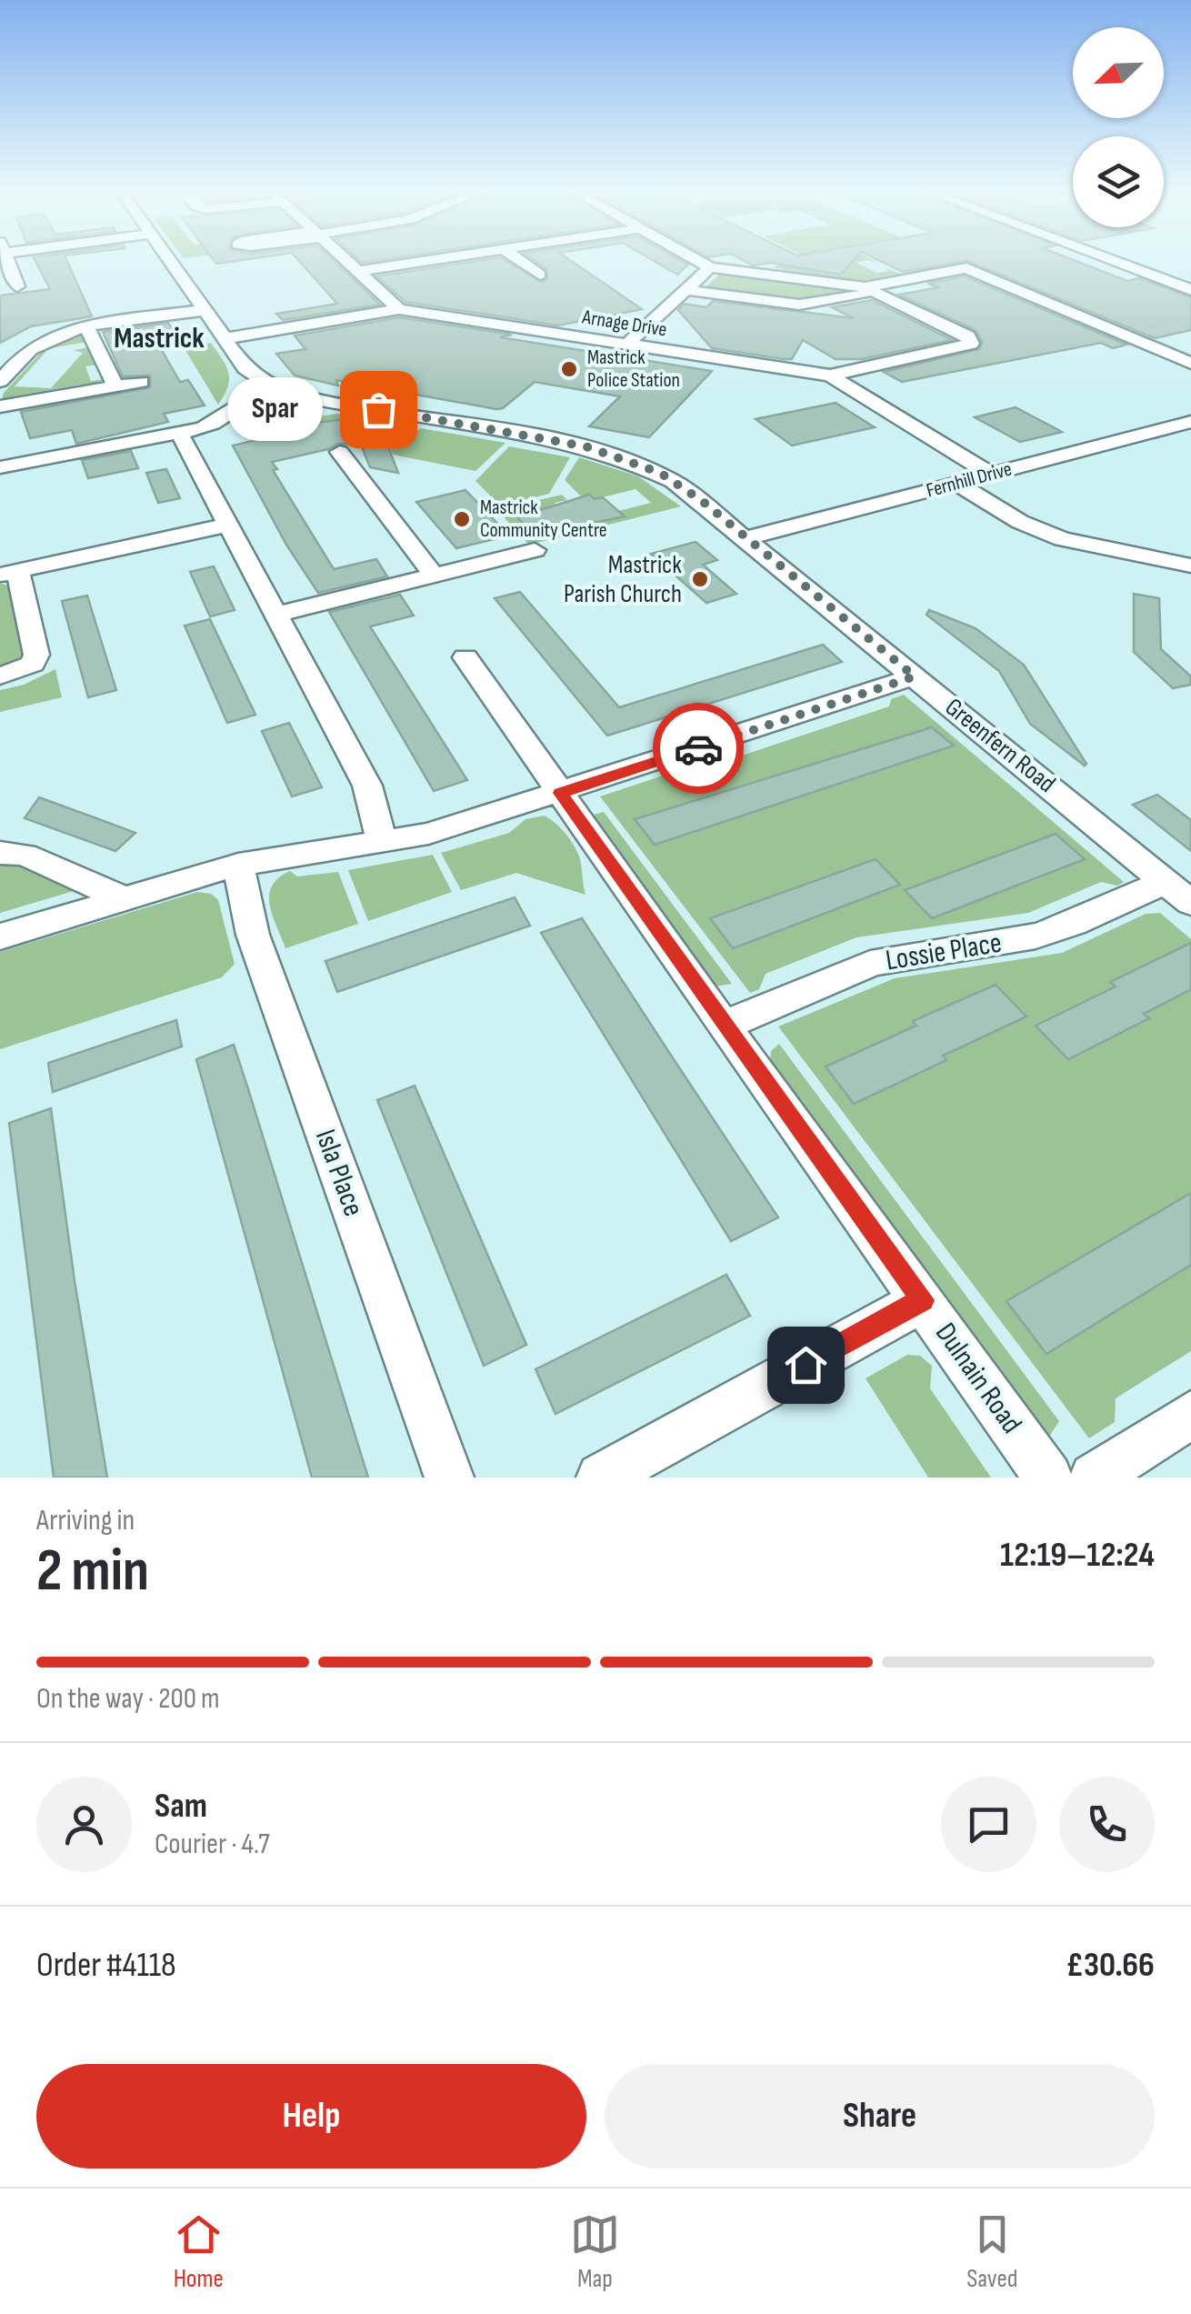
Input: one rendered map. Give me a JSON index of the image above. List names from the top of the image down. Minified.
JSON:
{"streets":{"street":["Arnage Drive","Fernhill Drive","Greenfern Road","Lossie Place","Isla Place","Dulnain Road"]},"crossings":[["Arnage Drive","Fernhill Drive"],["Fernhill Drive","Greenfern Road"],["Greenfern Road","Lossie Place"],["Lossie Place","Dulnain Road"]],"districts":["Mastrick"],"places":["Mastrick Police Station","Spar","Mastrick Community Centre","Mastrick Parish Church"],"north":"bottom left","page":{"bubble":"Spar","heading":["2 min","Arriving in","12:19–12:24"],"panel":["Sam","Courier · 4.7","Order #4118","£30.66"],"bar":"On the way · 200 m","buttons":["Help","Share"],"tabs":["Home","Map","Saved"]}}
